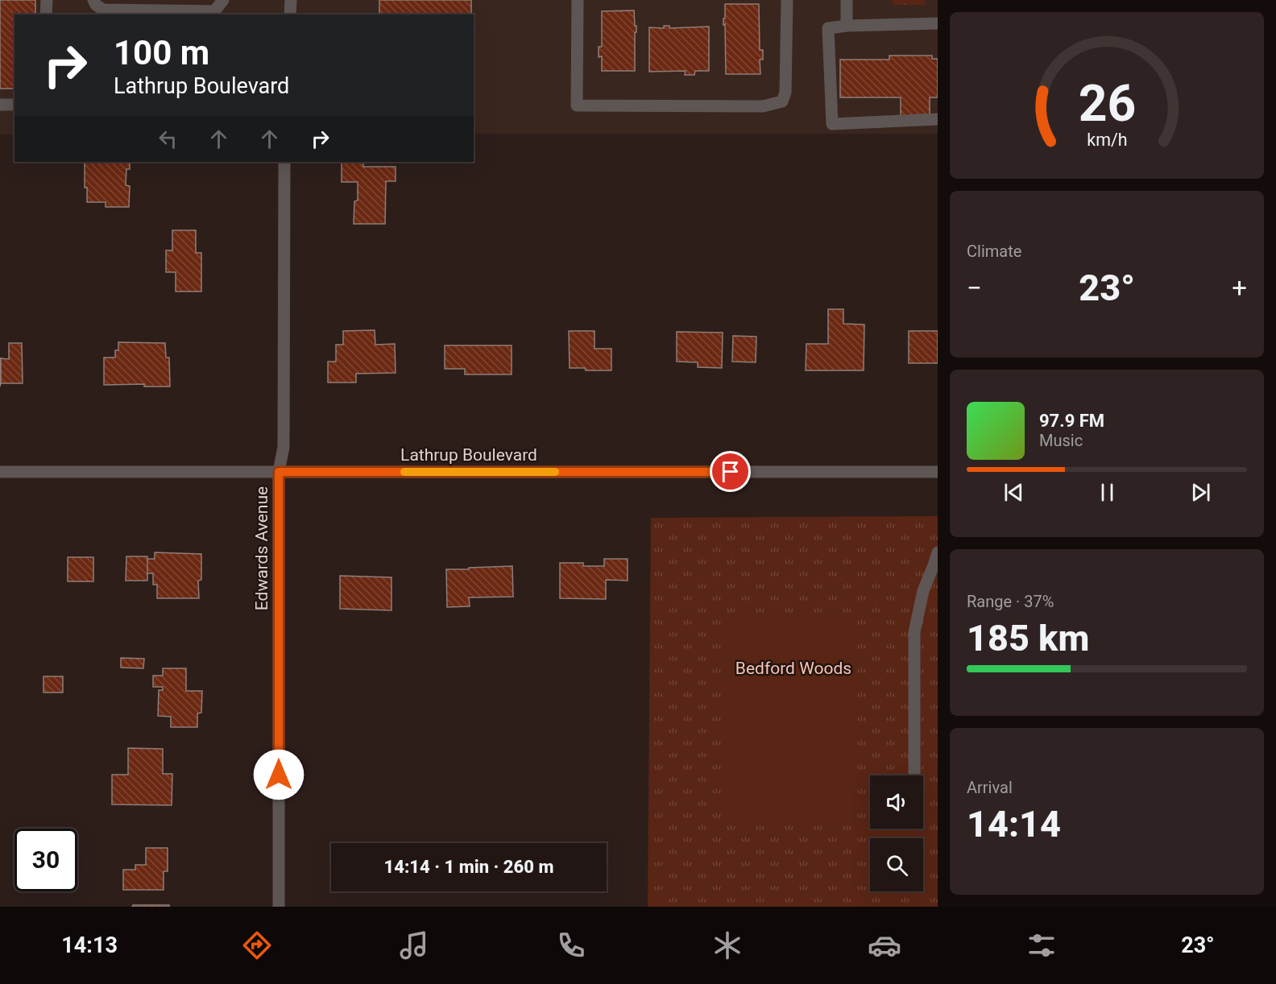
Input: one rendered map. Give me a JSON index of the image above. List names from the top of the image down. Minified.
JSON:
{"streets":{"street":["Lathrup Boulevard","Edwards Avenue"]},"crossings":[["Lathrup Boulevard","Edwards Avenue"]],"parks":["Bedford Woods"],"page":{"turn":["100 m","Lathrup Boulevard"],"tile":["Climate",["Range · 37%","185 km"],["Arrival","14:14"]],"heat":["−","23°","+"],"song":["97.9 FM","Music"],"limit":"30","trip":"14:14 · 1 min · 260 m","tabs":["14:13","23°"],"gauge":["26","km/h"]}}
